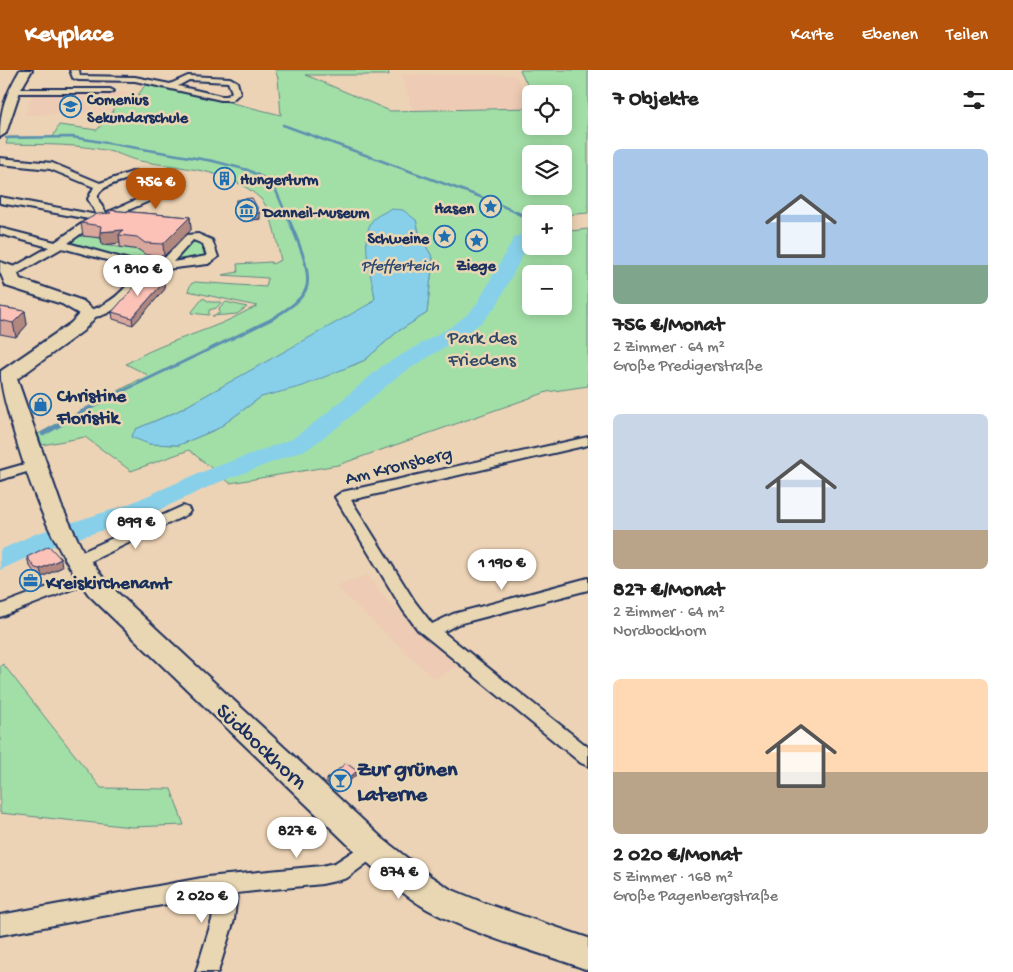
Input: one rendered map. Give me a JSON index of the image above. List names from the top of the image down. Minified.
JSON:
{"streets":{"street":["Am Kronsberg","Südbockhorn"]},"water":["Pfefferteich"],"parks":["Park des Friedens"],"places":{"school or university":["Comenius Sekundarschule"],"building":["Hungerturm"],"place":["Hasen","Schweine","Ziege"],"museum":["Danneil-Museum"],"shop":["Christine Floristik"],"office":["Kreiskirchenamt"],"bar":["Zur grünen Laterne"]},"page":{"header":"Keyplace","nav":["Karte","Ebenen","Teilen"],"heading":"7 Objekte","map_buttons":["+","−"],"list":[{"name":"756 €/Monat","note":"2 Zimmer · 64 m² · Große Predigerstraße"},{"name":"827 €/Monat","note":"2 Zimmer · 64 m² · Nordbockhorn"},{"name":"2 020 €/Monat","note":"5 Zimmer · 168 m² · Große Pagenbergstraße"}],"price":["756 €","1 810 €","899 €","1 190 €","827 €","874 €","2 020 €"]}}
